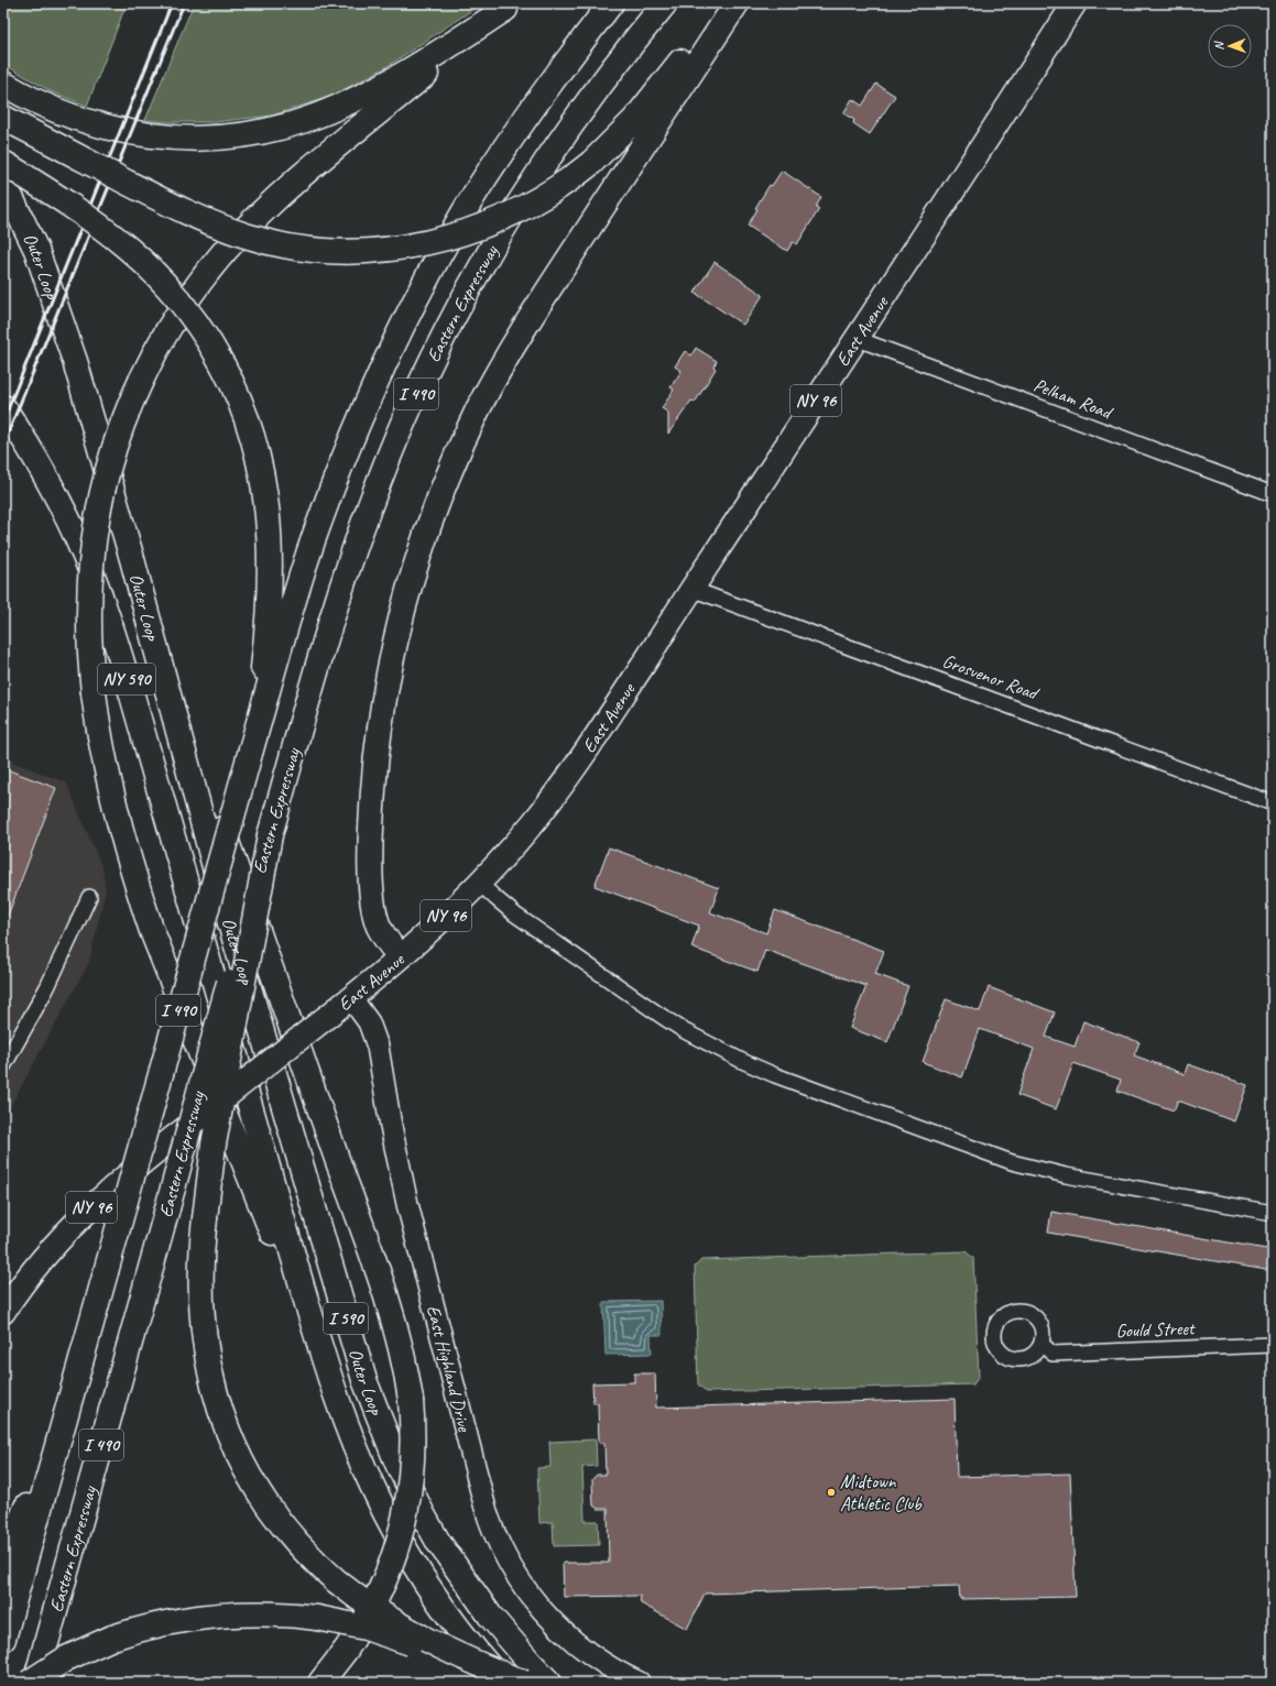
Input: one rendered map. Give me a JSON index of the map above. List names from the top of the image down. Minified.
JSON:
{"streets":{"highway":["Outer Loop","Eastern Expressway","I 490","NY 590","I 590"],"main road":["East Avenue","NY 96"],"street":["Pelham Road","Grosvenor Road","Gould Street","East Highland Drive"]},"crossings":[["East Avenue","Pelham Road"],["East Avenue","Grosvenor Road"],["East Avenue","East Highland Drive"]],"places":["Midtown Athletic Club"],"north":"left"}
